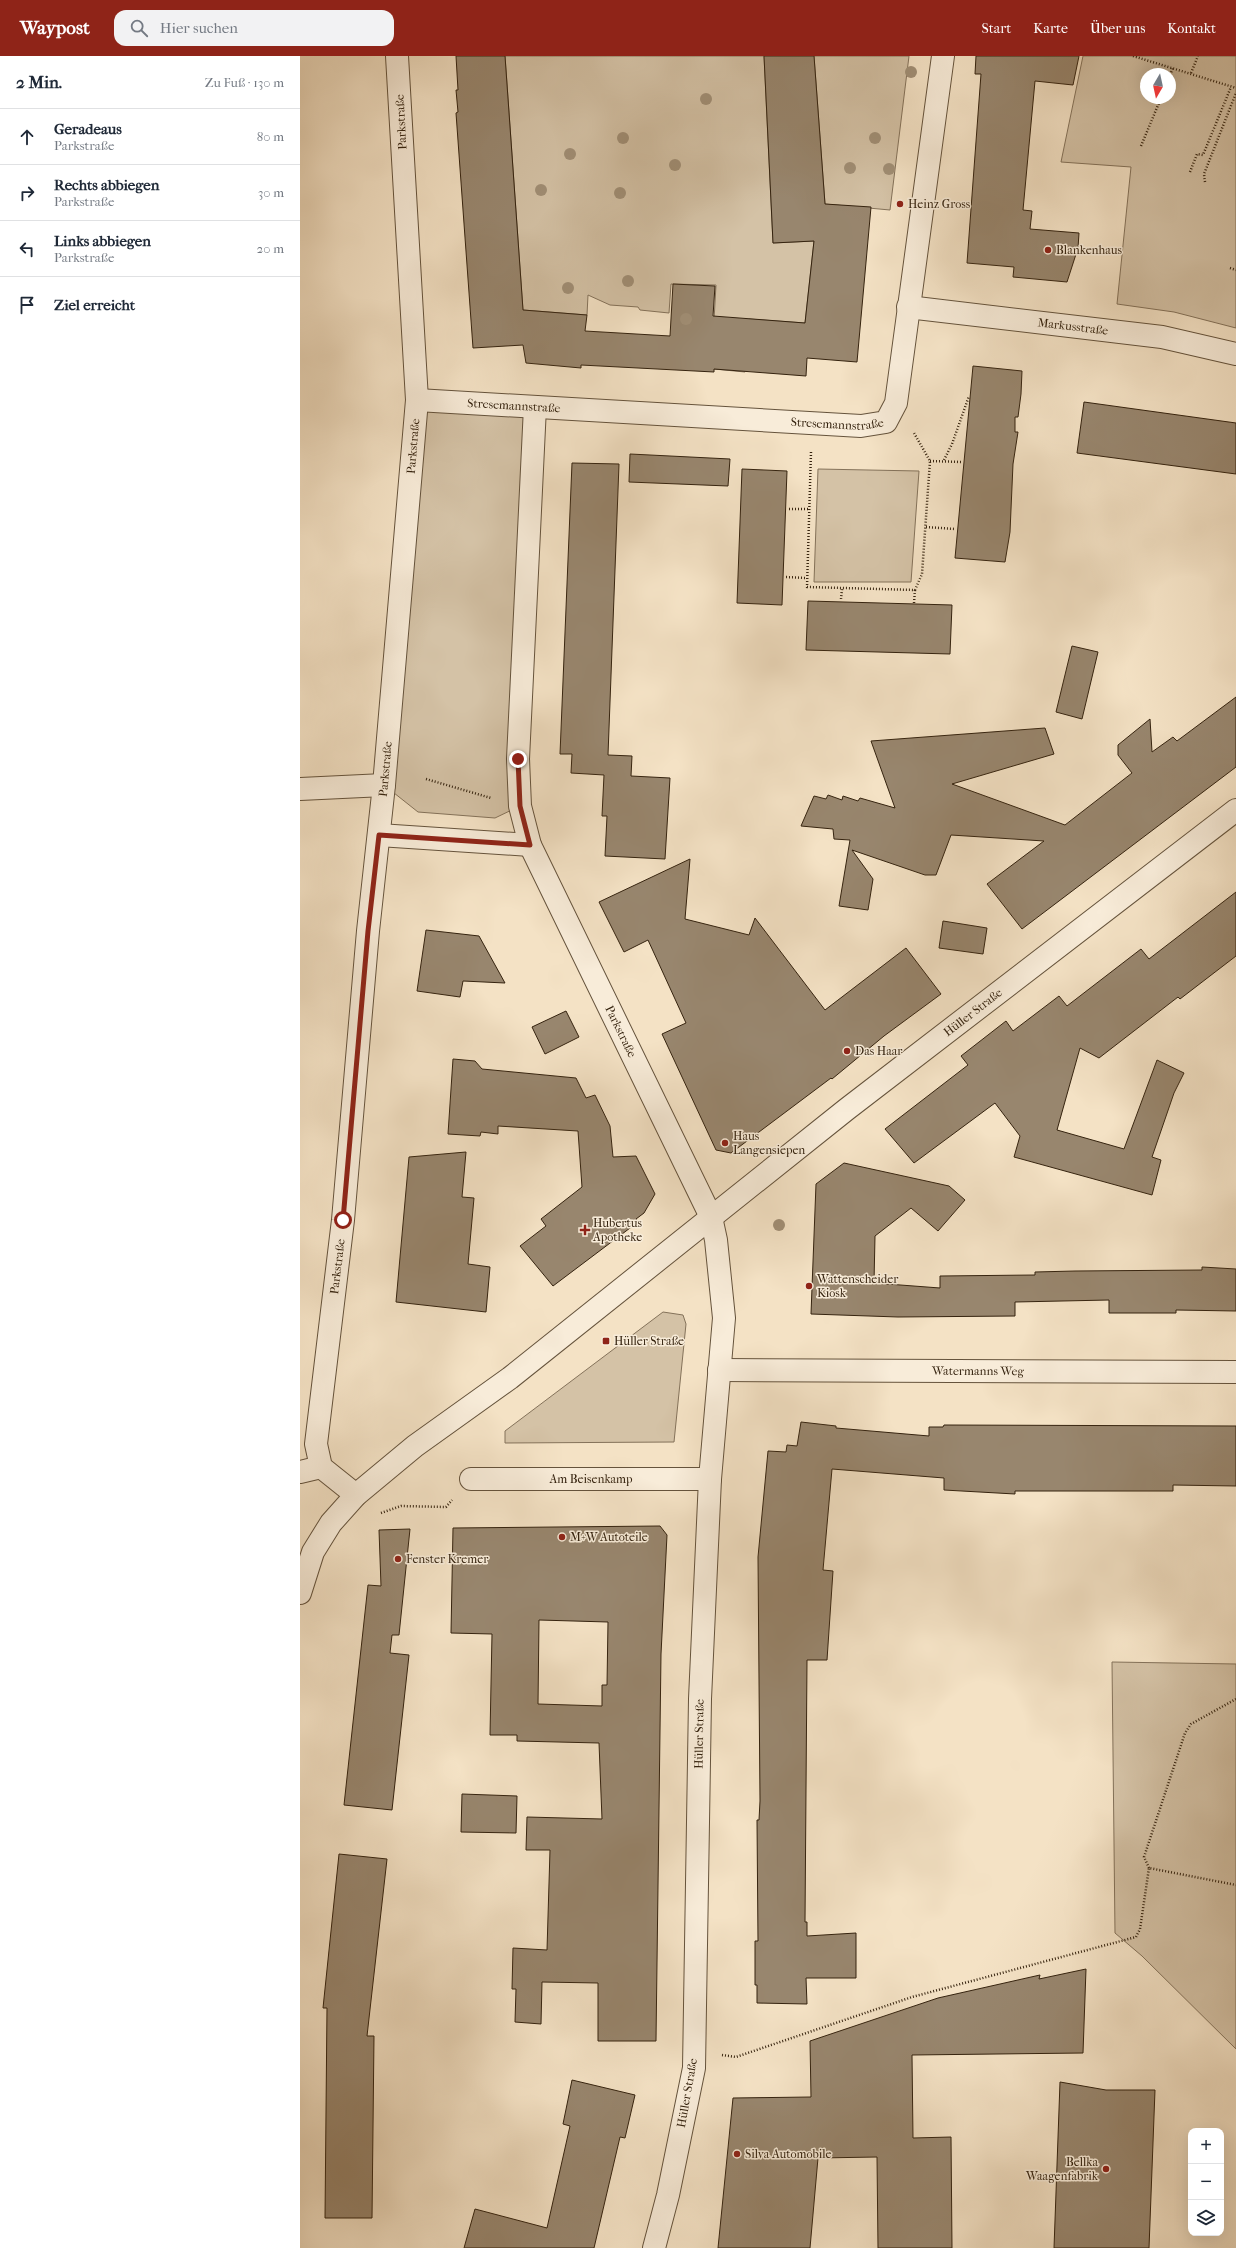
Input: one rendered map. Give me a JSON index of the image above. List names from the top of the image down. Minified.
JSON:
{"streets":{"street":["Parkstraße","Markusstraße","Stresemannstraße","Hüller Straße","Watermanns Weg","Am Beisenkamp"]},"crossings":[["Parkstraße","Stresemannstraße"],["Parkstraße","Hüller Straße"],["Markusstraße","Stresemannstraße"],["Hüller Straße","Watermanns Weg"],["Hüller Straße","Am Beisenkamp"]],"places":{"other":["Heinz Gross","Blankenhaus","Das Haar","Haus Langensiepen","Wattenscheider Kiosk","M+W Autoteile","Fenster Kremer","Silva Automobile","Bellka Waagenfabrik"],"health":["Hubertus Apotheke"],"transit":["Hüller Straße"]},"north":"bottom","page":{"header":"Waypost","search":"Hier suchen","nav":["Start","Karte","Über uns","Kontakt"],"heading":["2 Min.","Zu Fuß · 130 m"],"list":[["Geradeaus","Parkstraße","80 m"],["Rechts abbiegen","Parkstraße","30 m"],["Links abbiegen","Parkstraße","20 m"],"Ziel erreicht"],"map_buttons":["+","−"]}}
